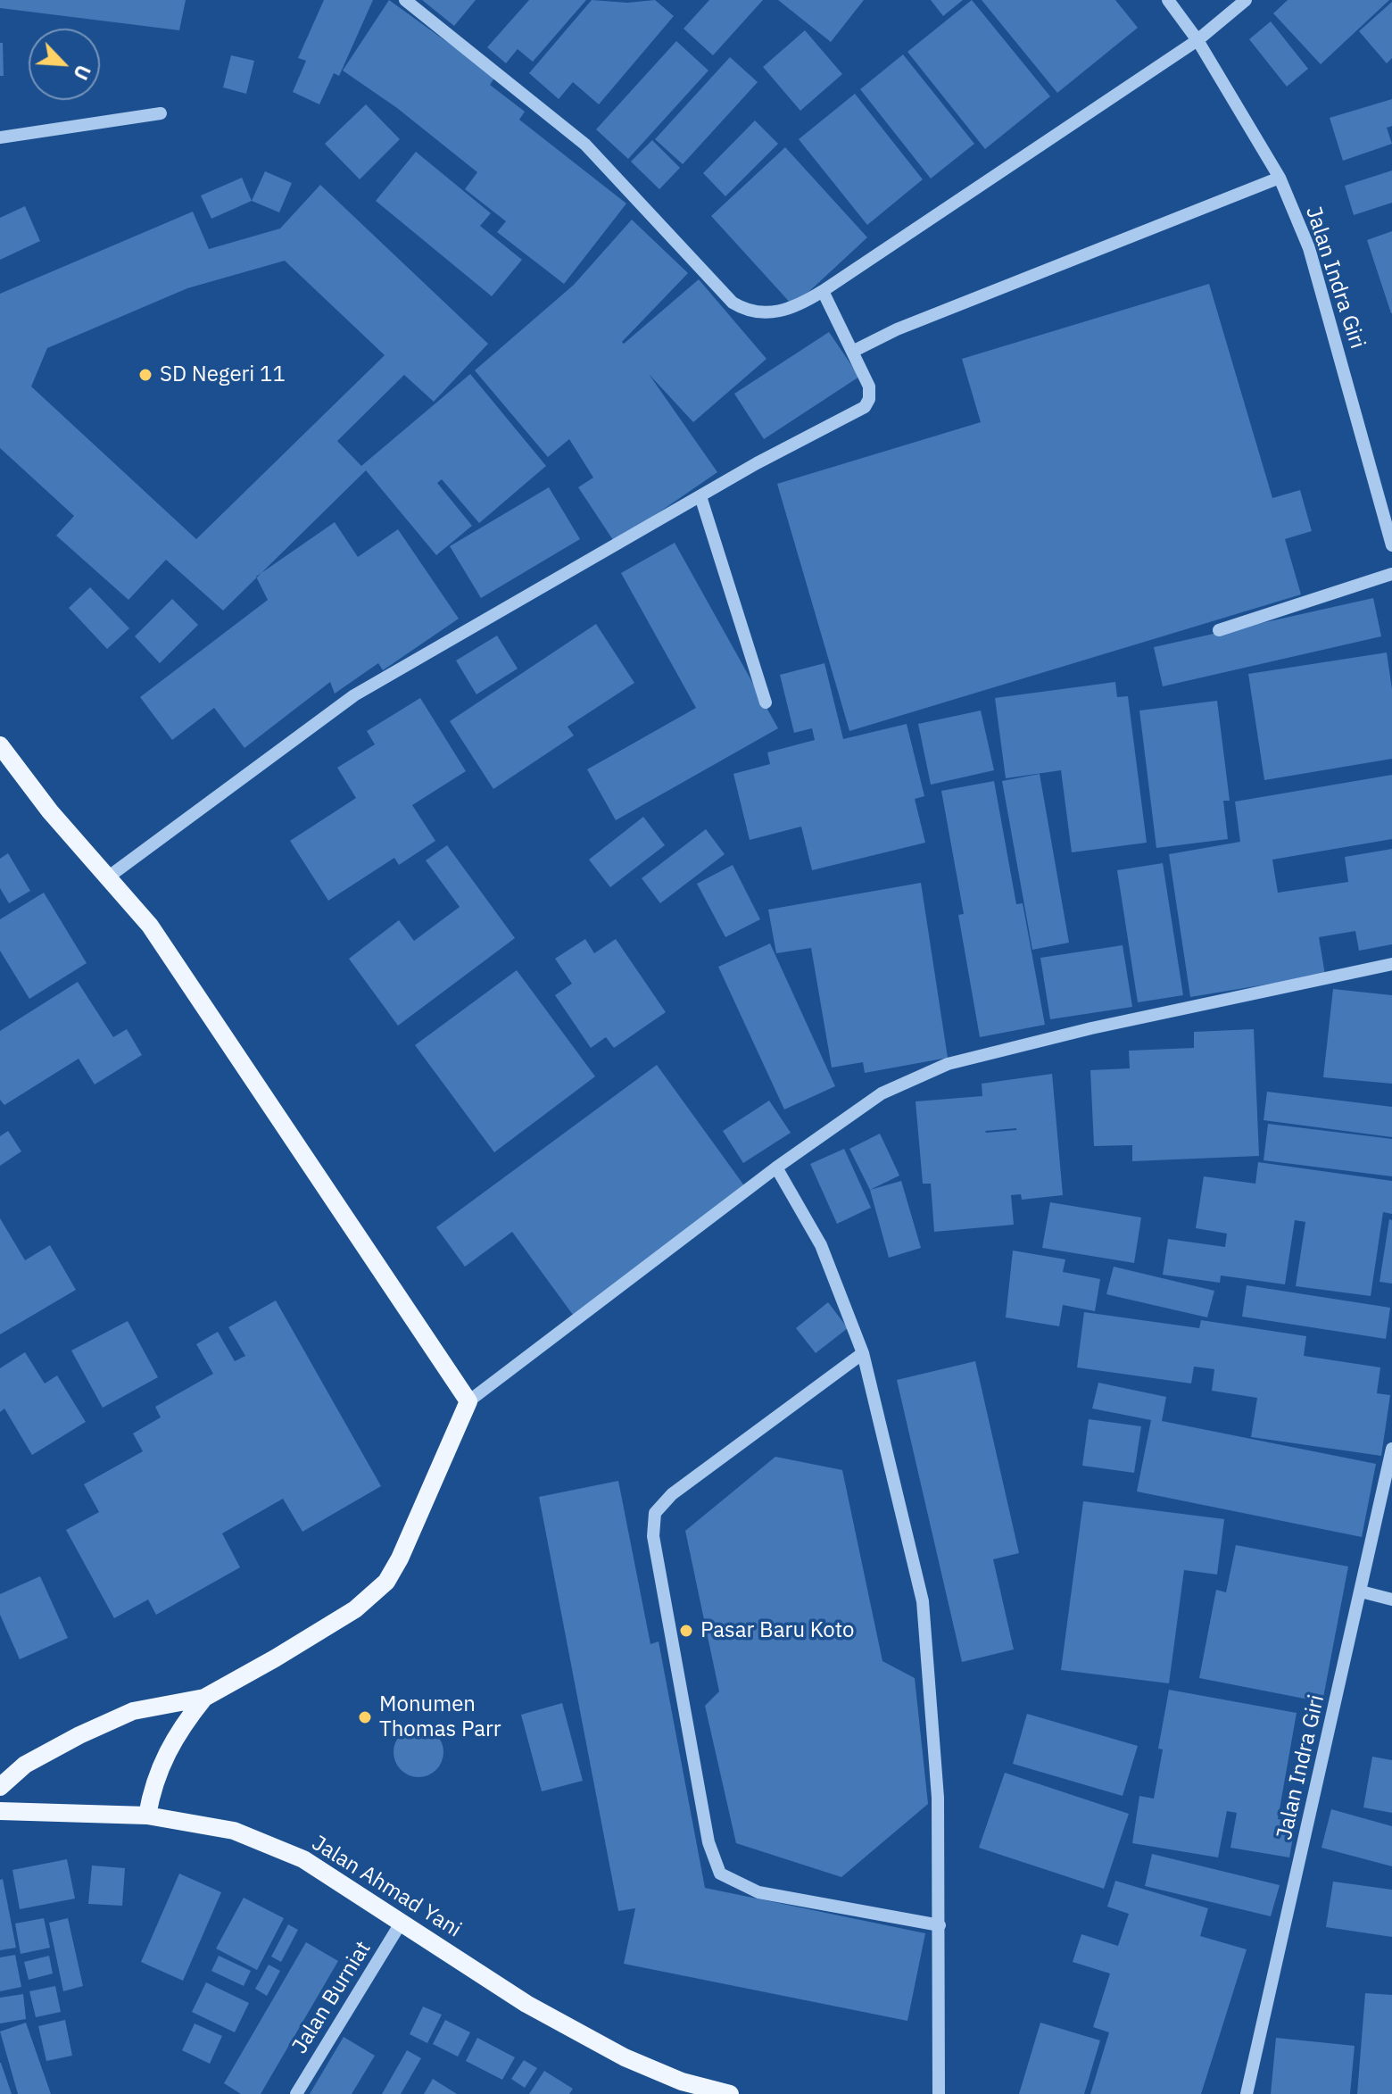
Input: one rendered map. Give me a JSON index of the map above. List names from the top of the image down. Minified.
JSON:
{"streets":{"main road":["Jalan Ahmad Yani"],"street":["Jalan Indra Giri","Jalan Burniat"]},"crossings":[["Jalan Ahmad Yani","Jalan Burniat"]],"places":["SD Negeri 11","Pasar Baru Koto","Monumen Thomas Parr"],"north":"bottom right"}
